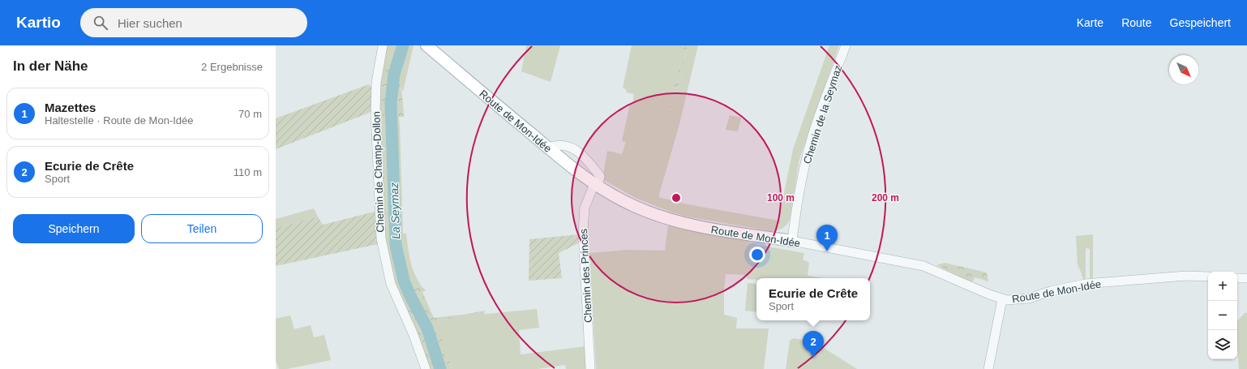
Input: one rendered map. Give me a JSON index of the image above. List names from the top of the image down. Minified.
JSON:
{"streets":{"main road":["Route de Mon-Idée"],"street":["Chemin de la Seymaz","Chemin de Champ-Dollon","Chemin des Princes"]},"crossings":[["Chemin de la Seymaz","Route de Mon-Idée"],["Route de Mon-Idée","Chemin des Princes"]],"water":["La Seymaz"],"north":"bottom right","page":{"header":"Kartio","search":"Hier suchen","nav":["Karte","Route","Gespeichert"],"heading":["In der Nähe","2 Ergebnisse"],"list":[{"mark":"1","name":"Mazettes","note":"Haltestelle · Route de Mon-Idée","value":"70 m"},{"mark":"2","name":"Ecurie de Crête","note":"Sport","value":"110 m"}],"buttons":["Speichern","Teilen"],"pins":["1","2"],"map_buttons":["+","−"],"popup":["Ecurie de Crête","Sport"]},"rings":["100 m","200 m"]}
